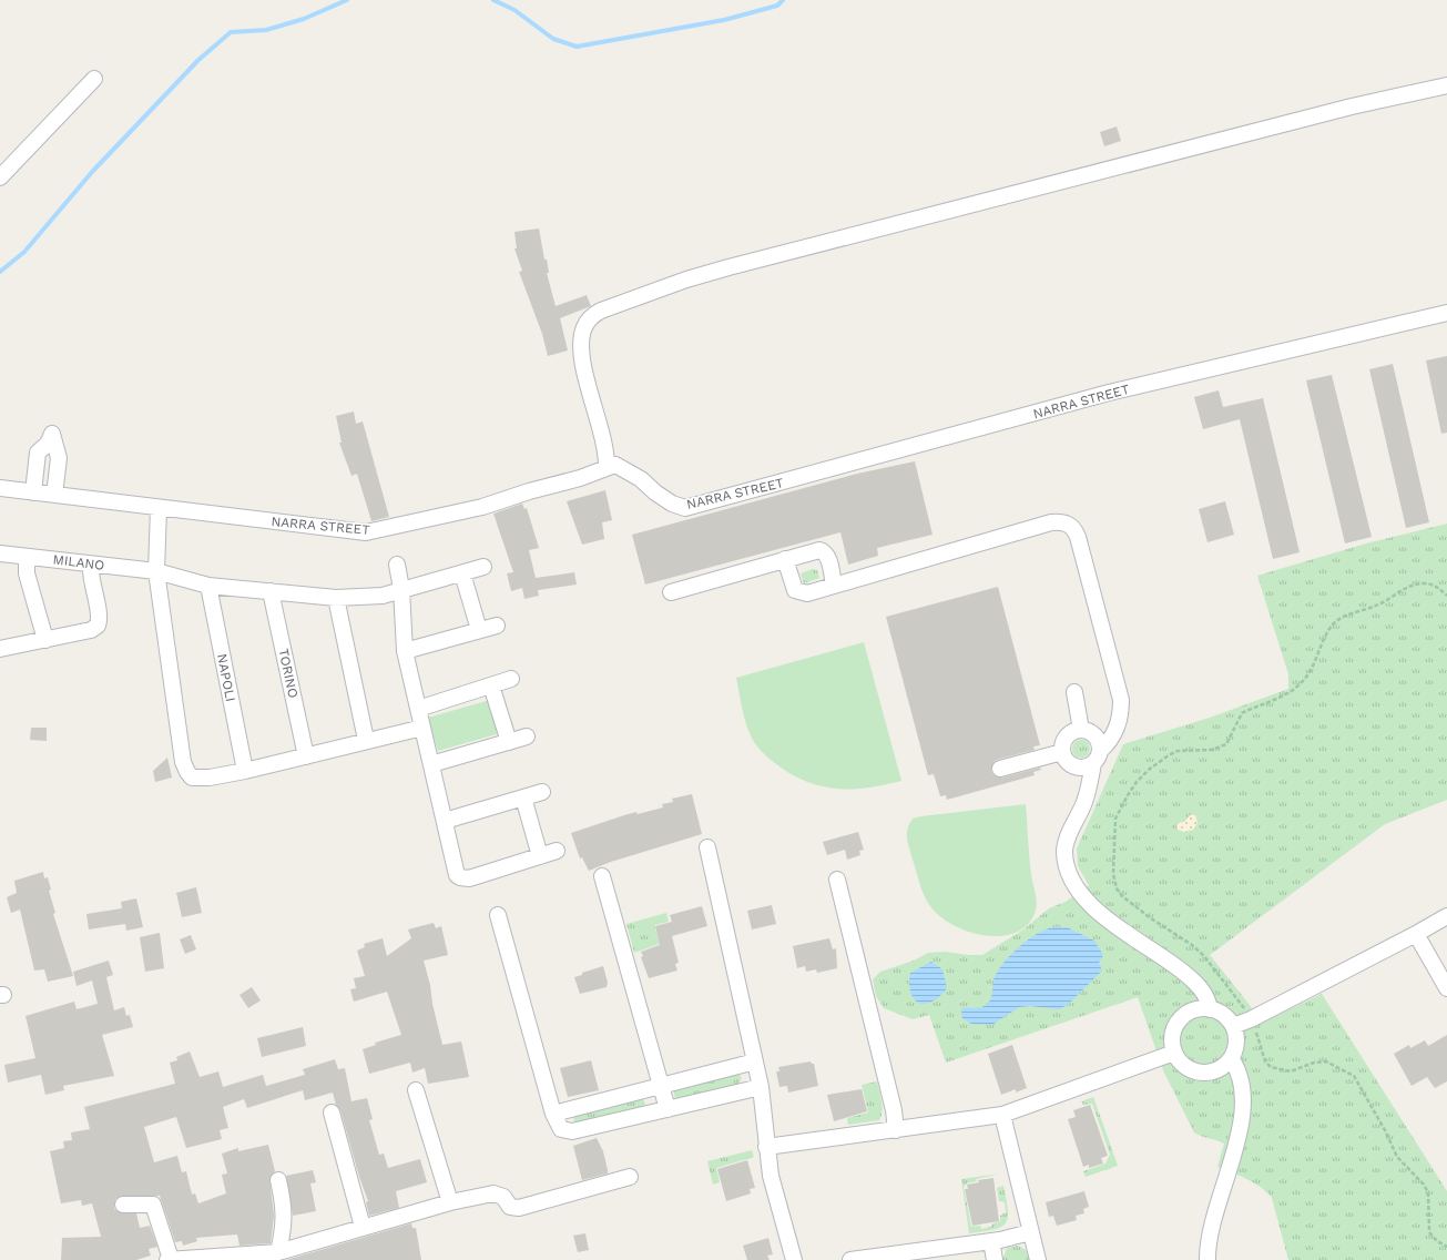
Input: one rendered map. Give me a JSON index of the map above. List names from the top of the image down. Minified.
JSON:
{"streets":{"street":["NARRA STREET","MILANO","TORINO","NAPOLI"]},"crossings":[["MILANO","TORINO"],["MILANO","NAPOLI"]]}
